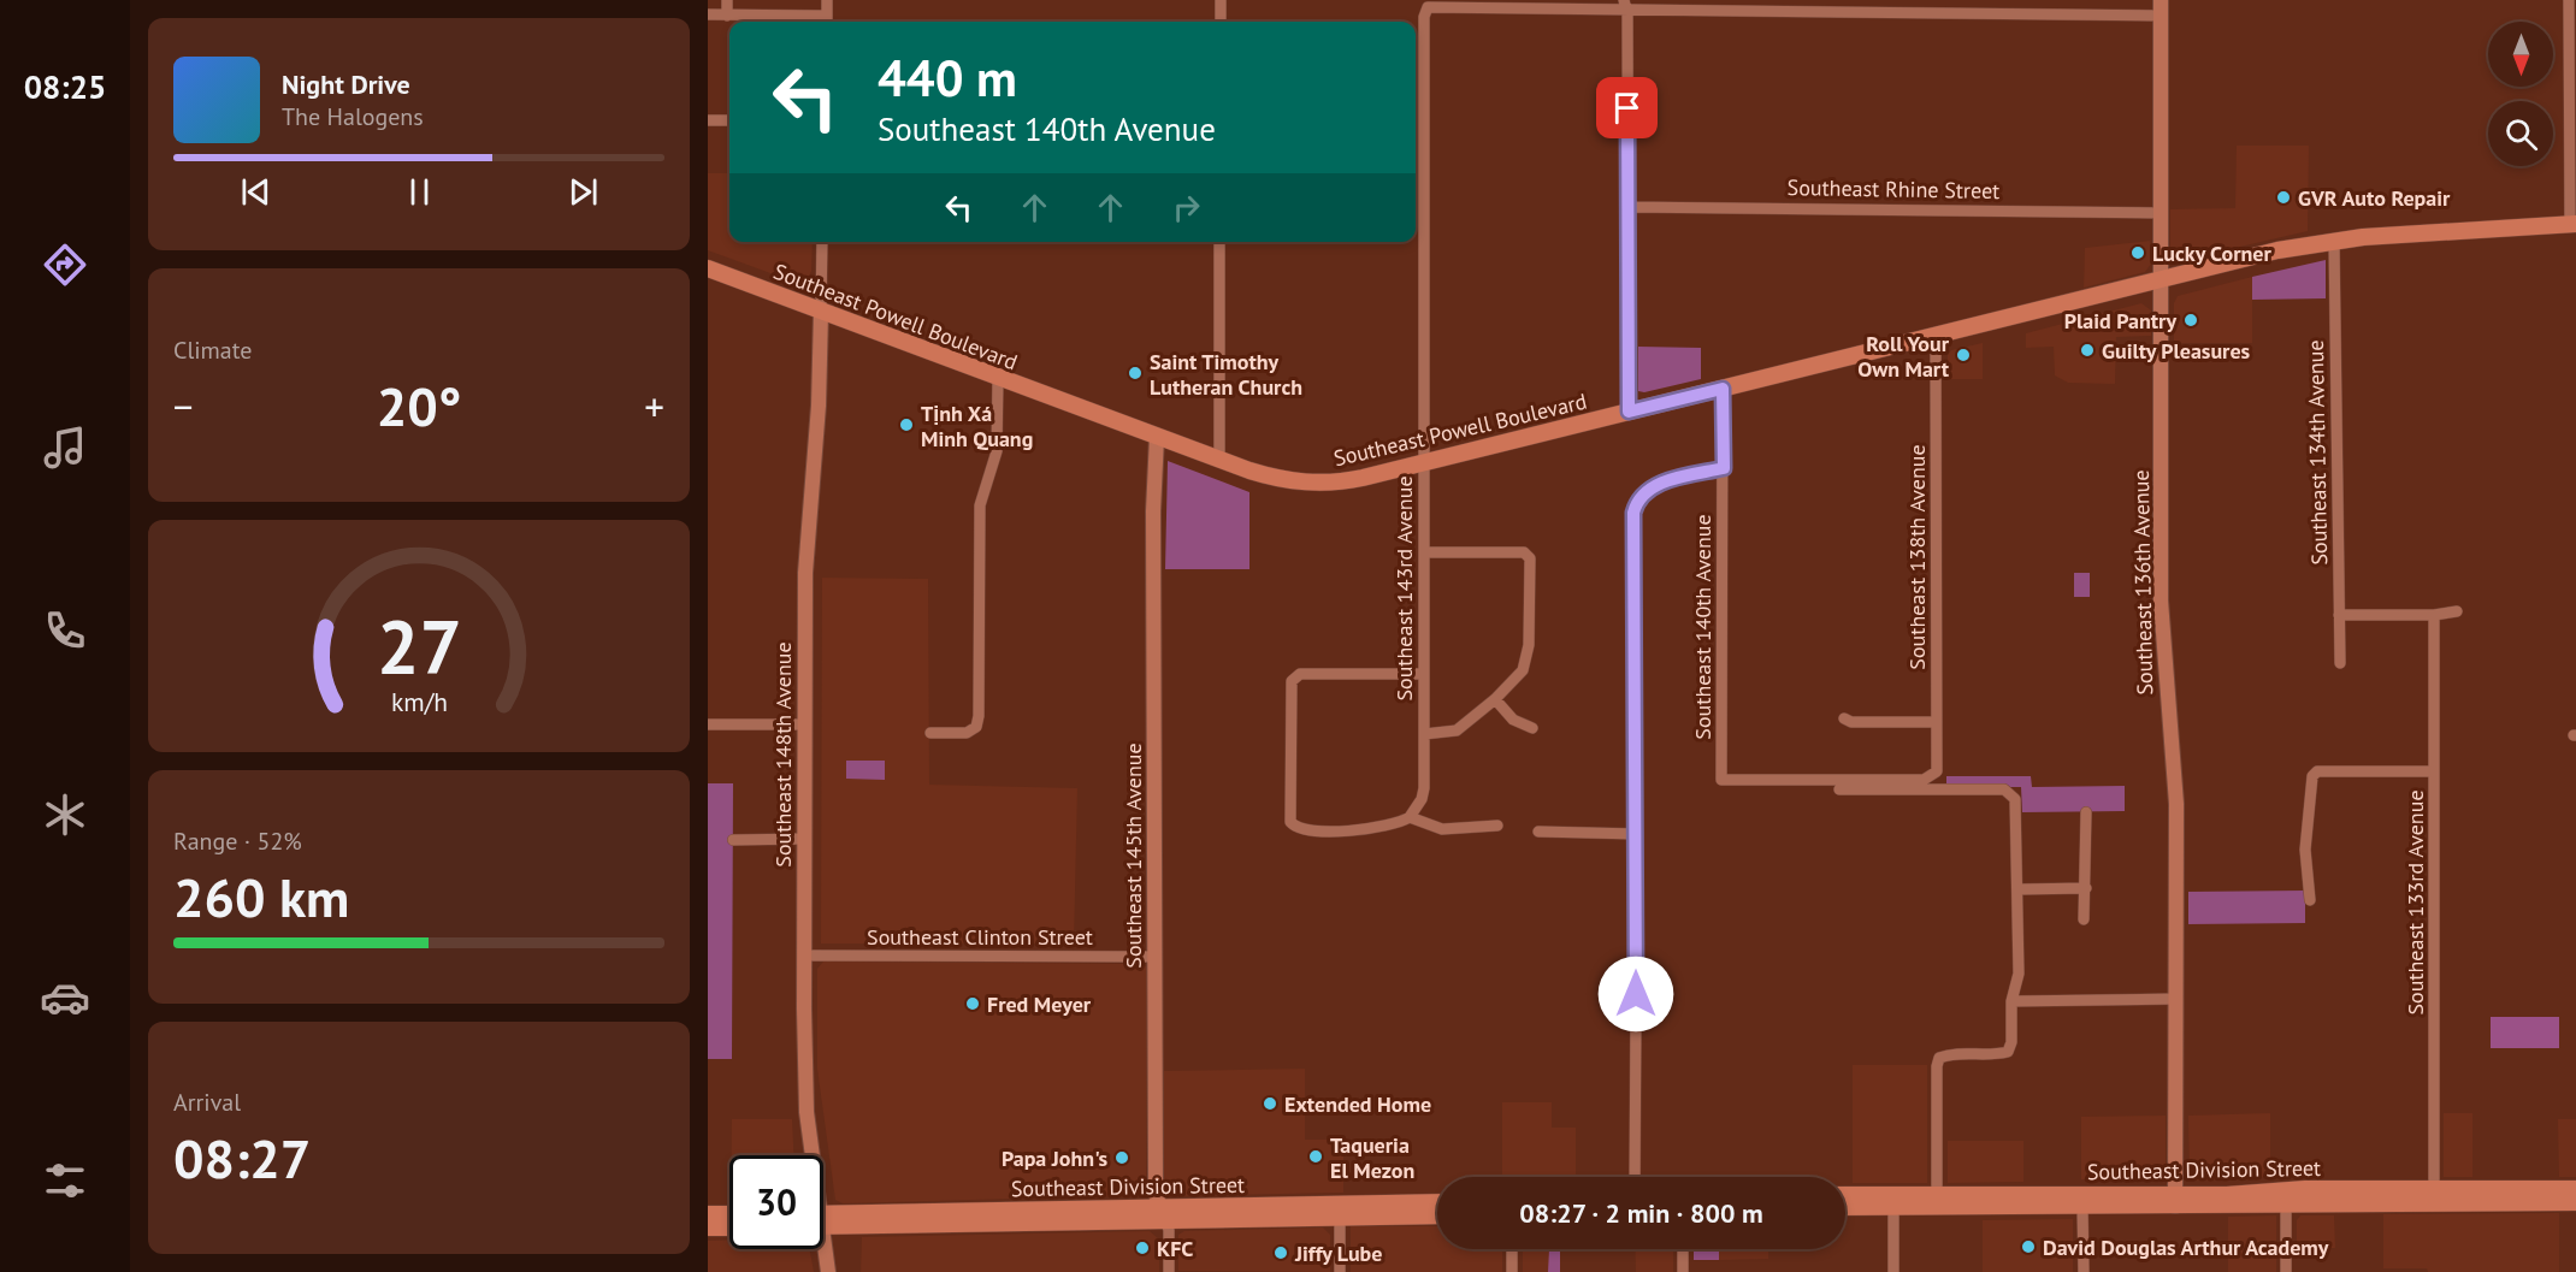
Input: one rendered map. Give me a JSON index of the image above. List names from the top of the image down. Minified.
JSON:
{"streets":{"main road":["Southeast Powell Boulevard","Southeast Division Street"],"street":["Southeast Rhine Street","Southeast 134th Avenue","Southeast 138th Avenue","Southeast 136th Avenue","Southeast 143rd Avenue","Southeast 140th Avenue","Southeast 148th Avenue","Southeast 145th Avenue","Southeast 133rd Avenue","Southeast Clinton Street"]},"crossings":[["Southeast Rhine Street","Southeast 136th Avenue"],["Southeast Powell Boulevard","Southeast 134th Avenue"],["Southeast Powell Boulevard","Southeast 138th Avenue"],["Southeast Powell Boulevard","Southeast 136th Avenue"],["Southeast Powell Boulevard","Southeast 143rd Avenue"],["Southeast Powell Boulevard","Southeast 140th Avenue"],["Southeast Powell Boulevard","Southeast 148th Avenue"],["Southeast Powell Boulevard","Southeast 145th Avenue"],["Southeast 138th Avenue","Southeast 140th Avenue"],["Southeast 136th Avenue","Southeast Division Street"],["Southeast 148th Avenue","Southeast Clinton Street"],["Southeast 145th Avenue","Southeast Clinton Street"],["Southeast 145th Avenue","Southeast Division Street"],["Southeast 133rd Avenue","Southeast Division Street"]],"places":["GVR Auto Repair","Lucky Corner","Plaid Pantry","Guilty Pleasures","Roll Your Own Mart","Saint Timothy Lutheran Church","Tịnh Xá Minh Quang","Fred Meyer","Extended Home","Taqueria El Mezon","Papa John's","David Douglas Arthur Academy","KFC","Jiffy Lube"],"north":"bottom","page":{"tabs":"08:25","turn":["440 m","Southeast 140th Avenue"],"song":["Night Drive","The Halogens"],"tile":["Climate",["Range · 52%","260 km"],["Arrival","08:27"]],"heat":["−","20°","+"],"limit":"30","trip":"08:27 · 2 min · 800 m","gauge":["27","km/h"]}}
